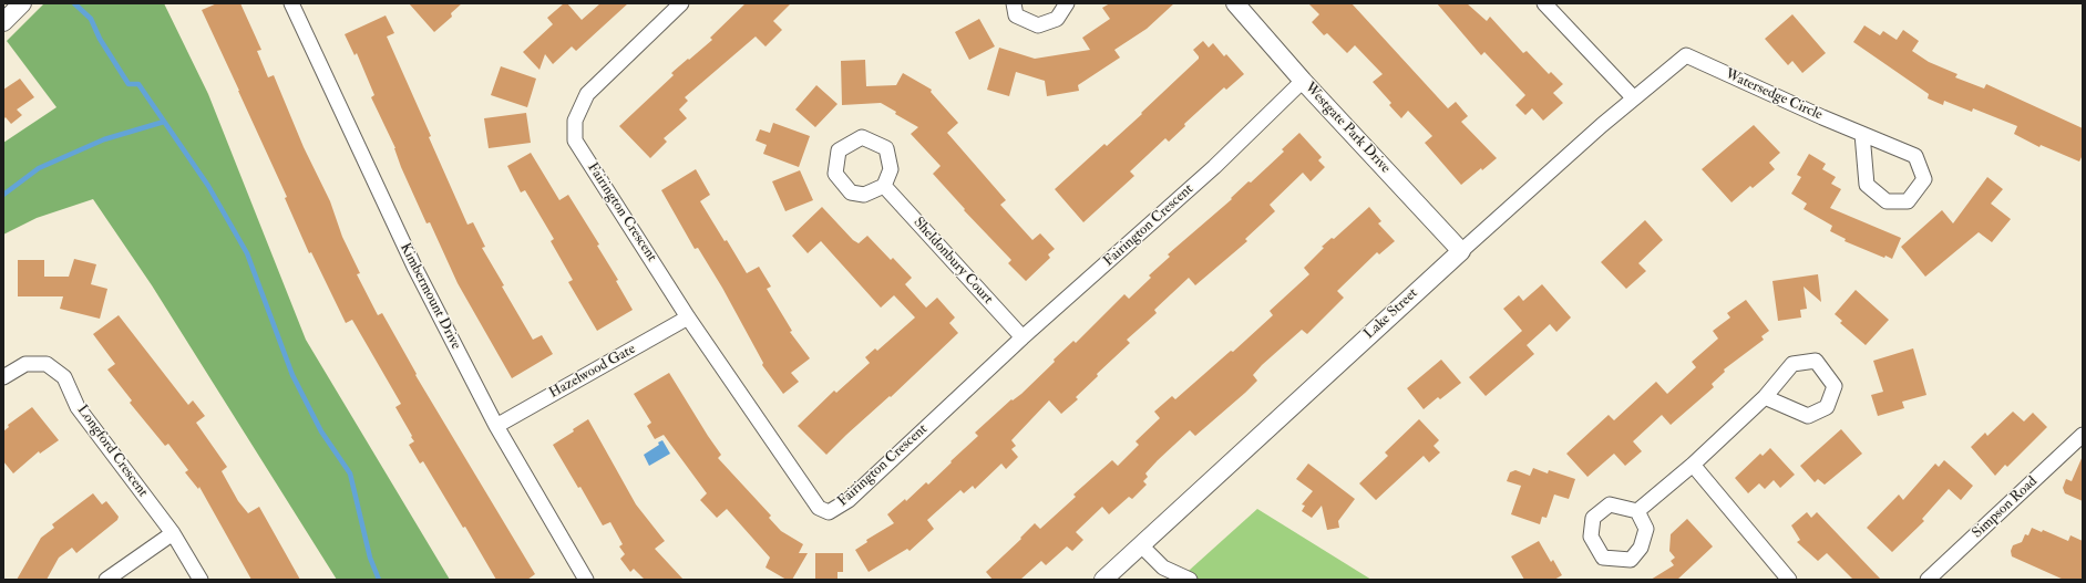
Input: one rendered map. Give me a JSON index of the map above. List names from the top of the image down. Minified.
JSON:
{"streets":{"street":["Watersedge Circle","Westgate Park Drive","Fairington Crescent","Sheldonbury Court","Kimbermount Drive","Lake Street","Hazelwood Gate","Longford Crescent","Simpson Road"]},"crossings":[["Watersedge Circle","Lake Street"],["Westgate Park Drive","Fairington Crescent"],["Westgate Park Drive","Lake Street"],["Fairington Crescent","Sheldonbury Court"],["Fairington Crescent","Hazelwood Gate"],["Kimbermount Drive","Hazelwood Gate"]]}
